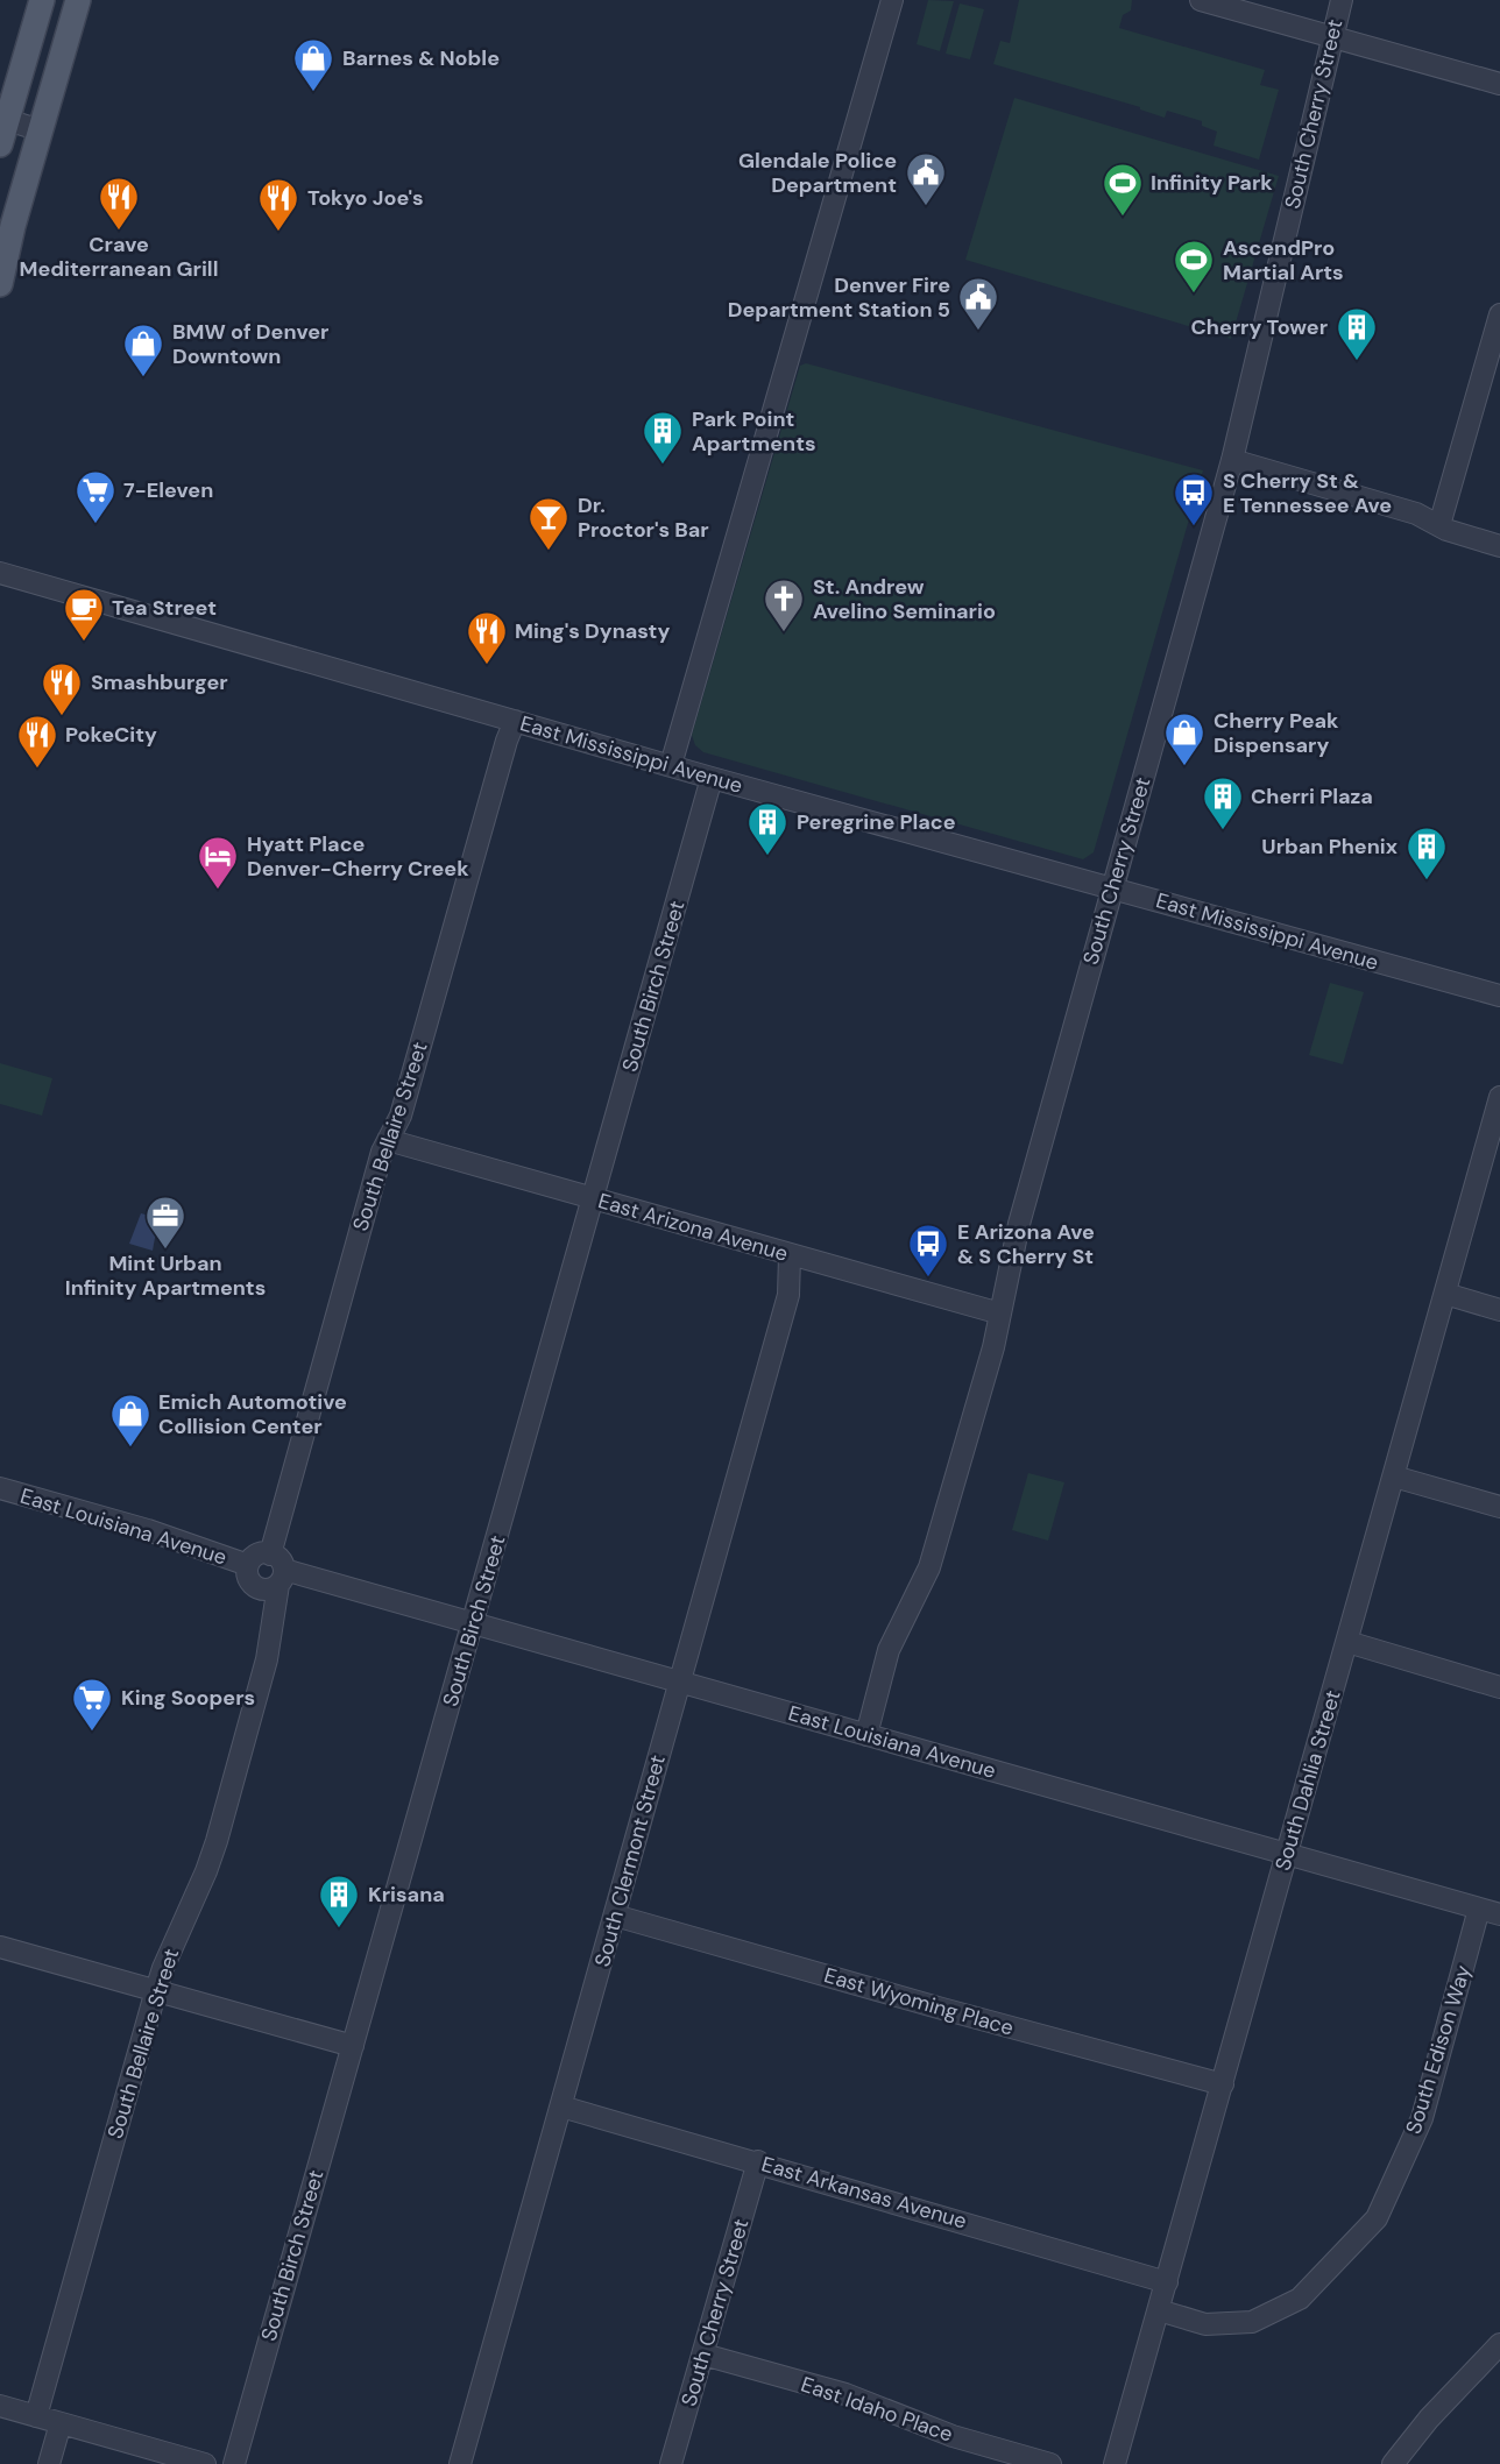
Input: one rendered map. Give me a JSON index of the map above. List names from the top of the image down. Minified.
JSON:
{"streets":{"street":["South Cherry Street","East Mississippi Avenue","South Birch Street","South Bellaire Street","East Arizona Avenue","East Louisiana Avenue","South Dahlia Street","South Clermont Street","East Wyoming Place","South Edison Way","East Arkansas Avenue","East Idaho Place"]},"crossings":[["South Cherry Street","East Mississippi Avenue"],["South Cherry Street","East Arizona Avenue"],["South Cherry Street","East Louisiana Avenue"],["South Cherry Street","East Arkansas Avenue"],["South Cherry Street","East Idaho Place"],["East Mississippi Avenue","South Birch Street"],["East Mississippi Avenue","South Bellaire Street"],["South Birch Street","East Arizona Avenue"],["South Birch Street","East Louisiana Avenue"],["South Bellaire Street","East Arizona Avenue"],["South Bellaire Street","East Louisiana Avenue"],["East Arizona Avenue","South Clermont Street"],["East Louisiana Avenue","South Dahlia Street"],["East Louisiana Avenue","South Clermont Street"],["East Louisiana Avenue","South Edison Way"],["South Dahlia Street","East Wyoming Place"],["South Dahlia Street","South Edison Way"],["South Dahlia Street","East Arkansas Avenue"],["South Clermont Street","East Wyoming Place"],["South Clermont Street","East Arkansas Avenue"]],"places":{"shop":["Barnes & Noble","BMW of Denver Downtown","Cherry Peak Dispensary","Emich Automotive Collision Center"],"public building":["Glendale Police Department","Denver Fire Department Station 5"],"sports":["Infinity Park","AscendPro Martial Arts"],"restaurant":["Crave Mediterranean Grill","Tokyo Joe's","Ming's Dynasty","Smashburger","PokeCity"],"building":["Cherry Tower","Park Point Apartments","Cherri Plaza","Peregrine Place","Urban Phenix","Krisana"],"supermarket":["7-Eleven","King Soopers"],"bus stop":["S Cherry St & E Tennessee Ave","E Arizona Ave & S Cherry St"],"bar":["Dr. Proctor's Bar"],"church":["St. Andrew Avelino Seminario"],"cafe":["Tea Street"],"hotel":["Hyatt Place Denver-Cherry Creek"],"office":["Mint Urban Infinity Apartments"]}}
